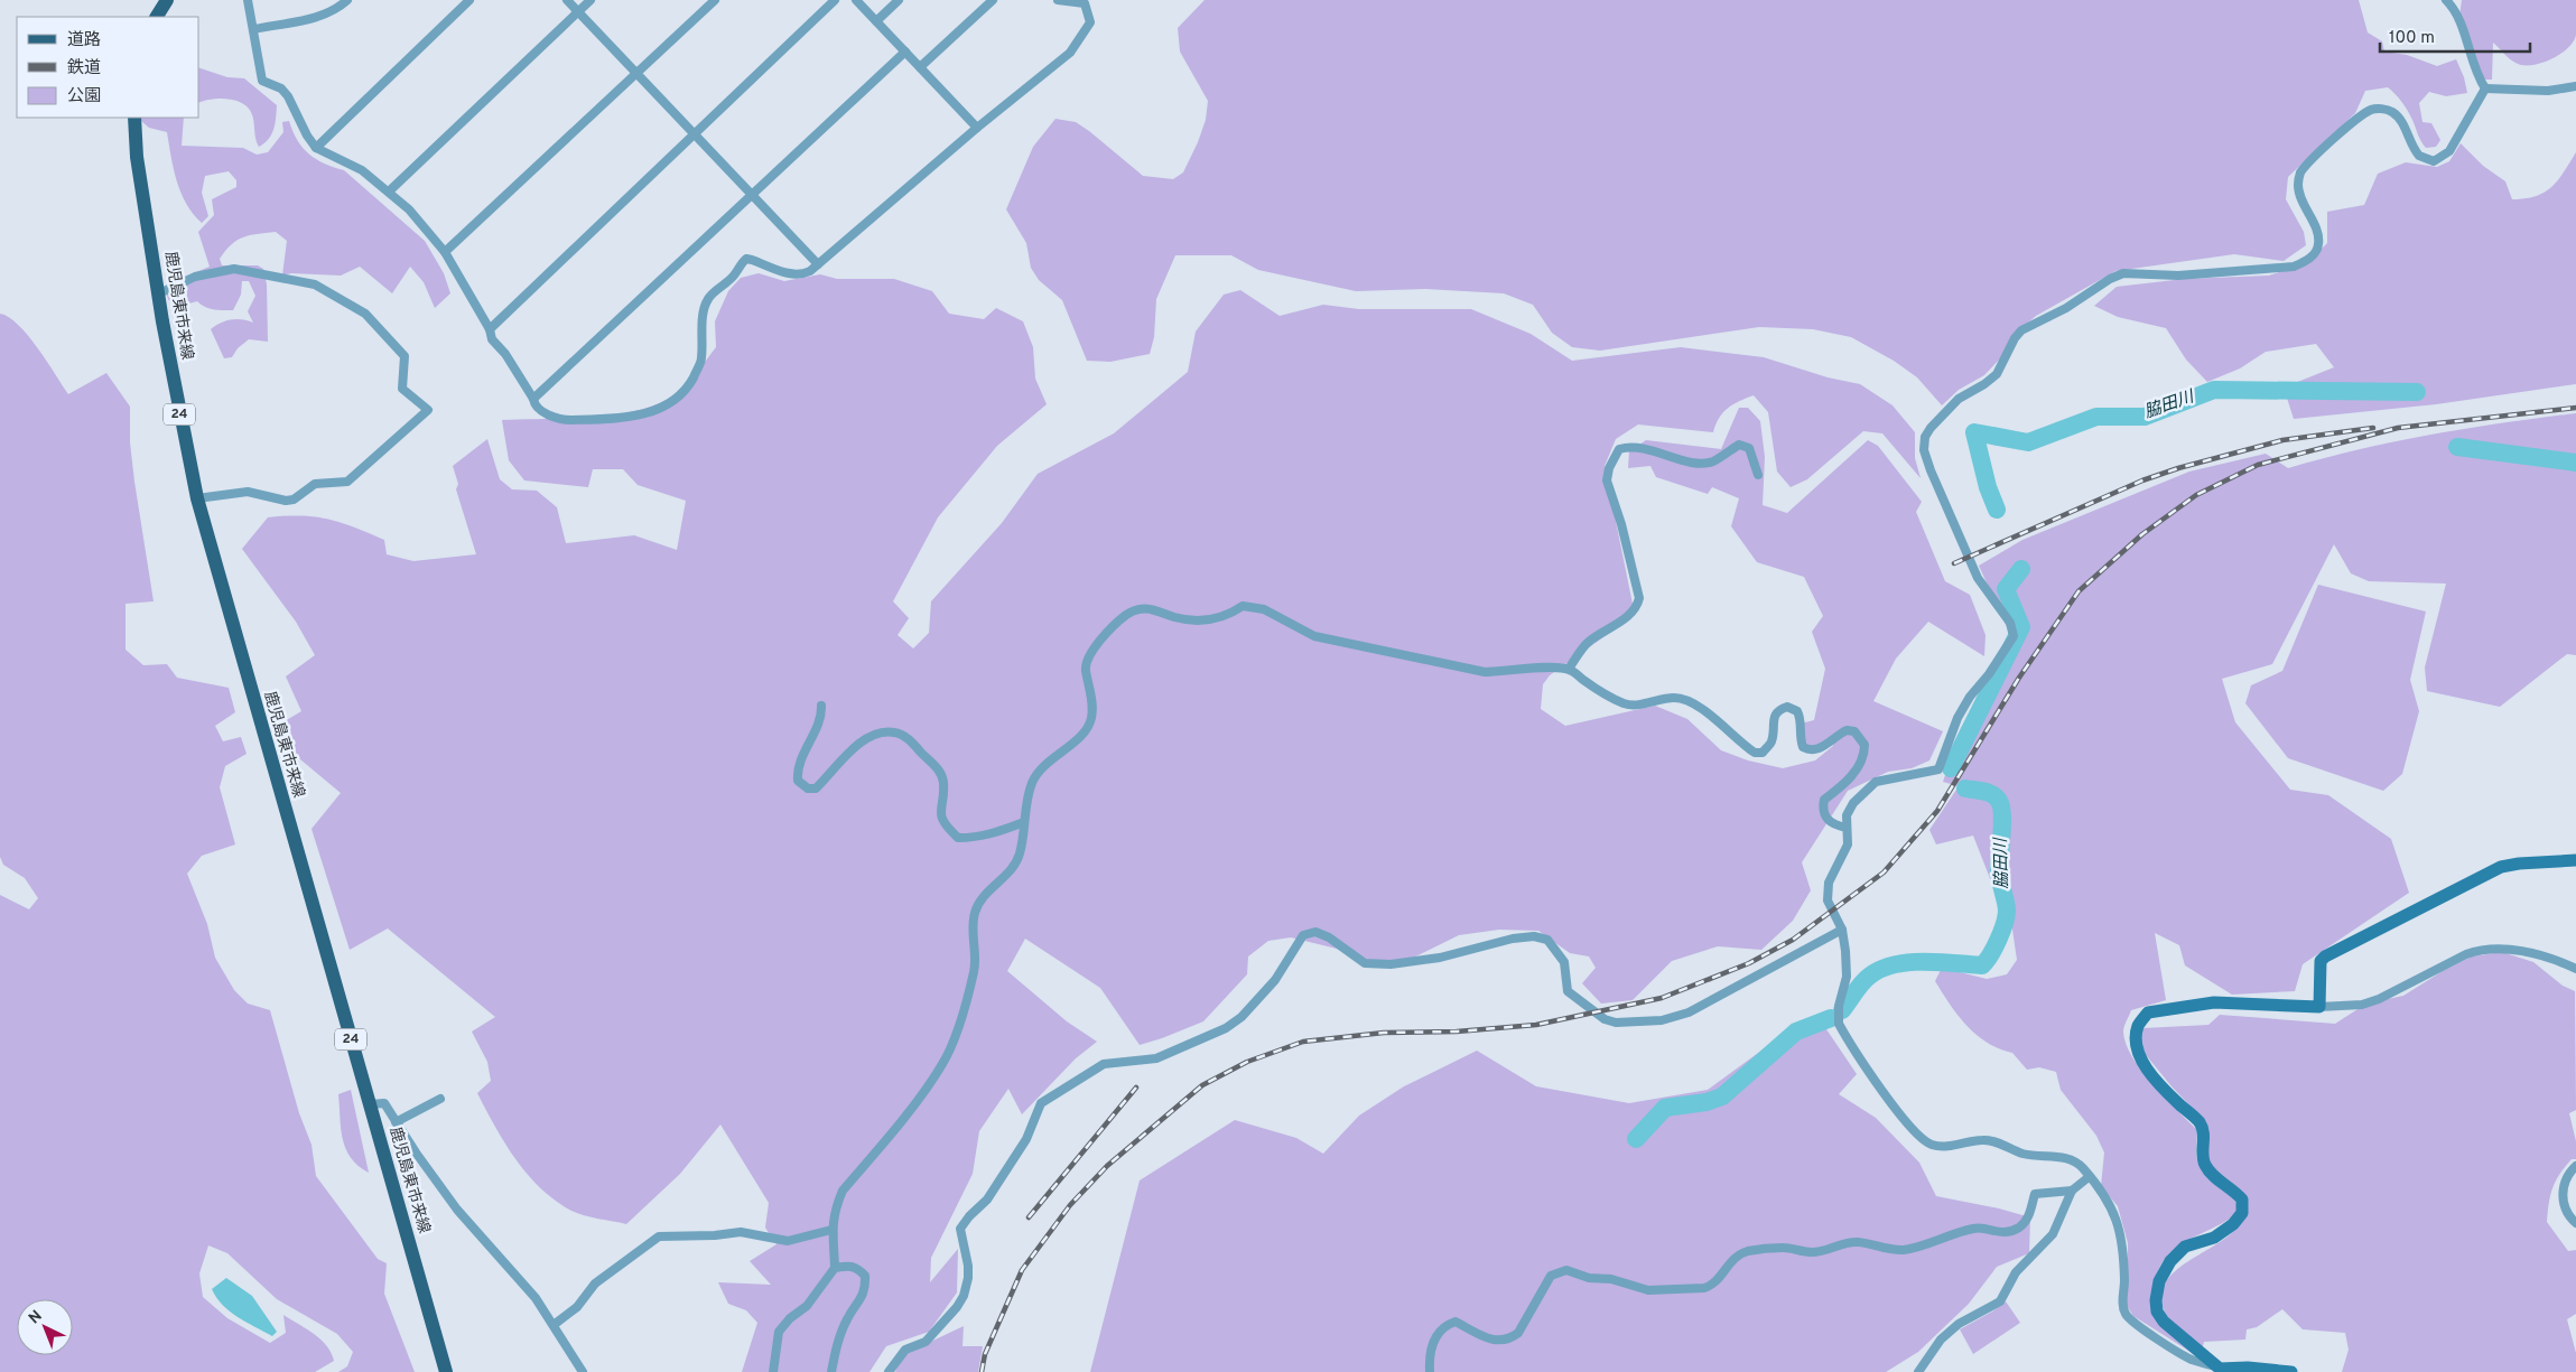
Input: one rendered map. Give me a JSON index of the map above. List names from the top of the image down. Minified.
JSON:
{"streets":{"main road":["鹿児島東市来線","24"]},"water":["脇田川"],"legend":["道路","鉄道","公園"],"scale_bar":"100 m","north":"top left"}
